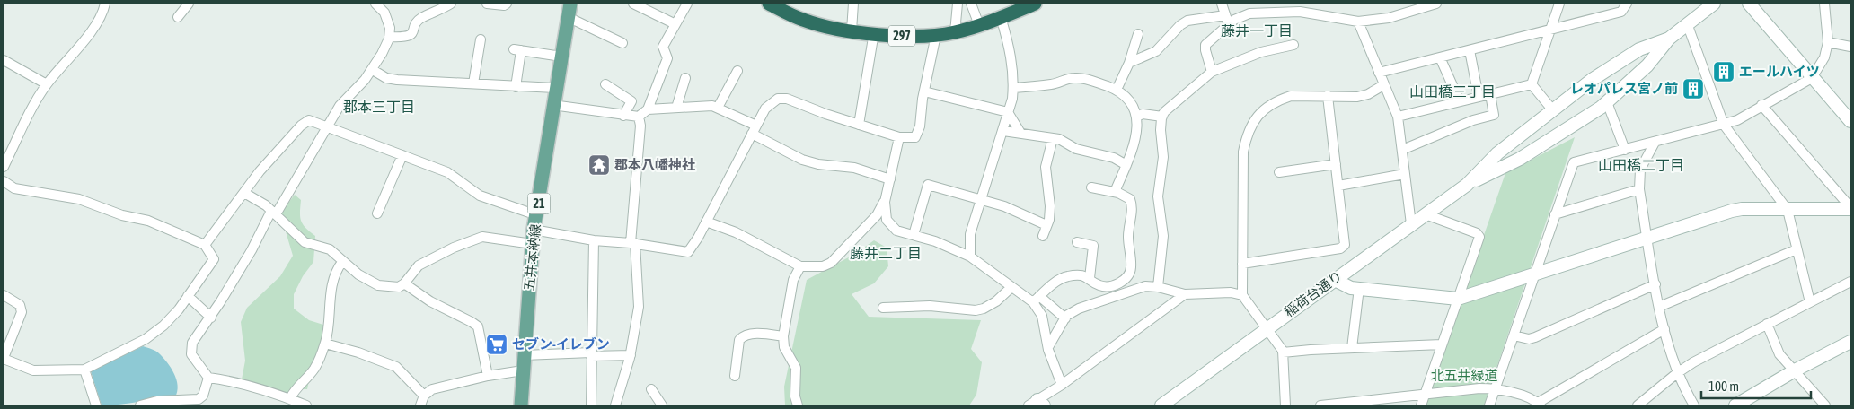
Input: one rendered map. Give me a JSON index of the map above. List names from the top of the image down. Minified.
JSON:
{"streets":{"highway":["297"],"main road":["21","五井本納線"],"street":["稲荷台通り"]},"districts":["藤井一丁目","山田橋三丁目","郡本三丁目","山田橋二丁目","藤井二丁目"],"parks":["北五井緑道"],"places":{"building":["エールハイツ","レオパレス宮ノ前"],"temple":["郡本八幡神社"],"supermarket":["セブン-イレブン"]},"scale_bar":"100 m"}
